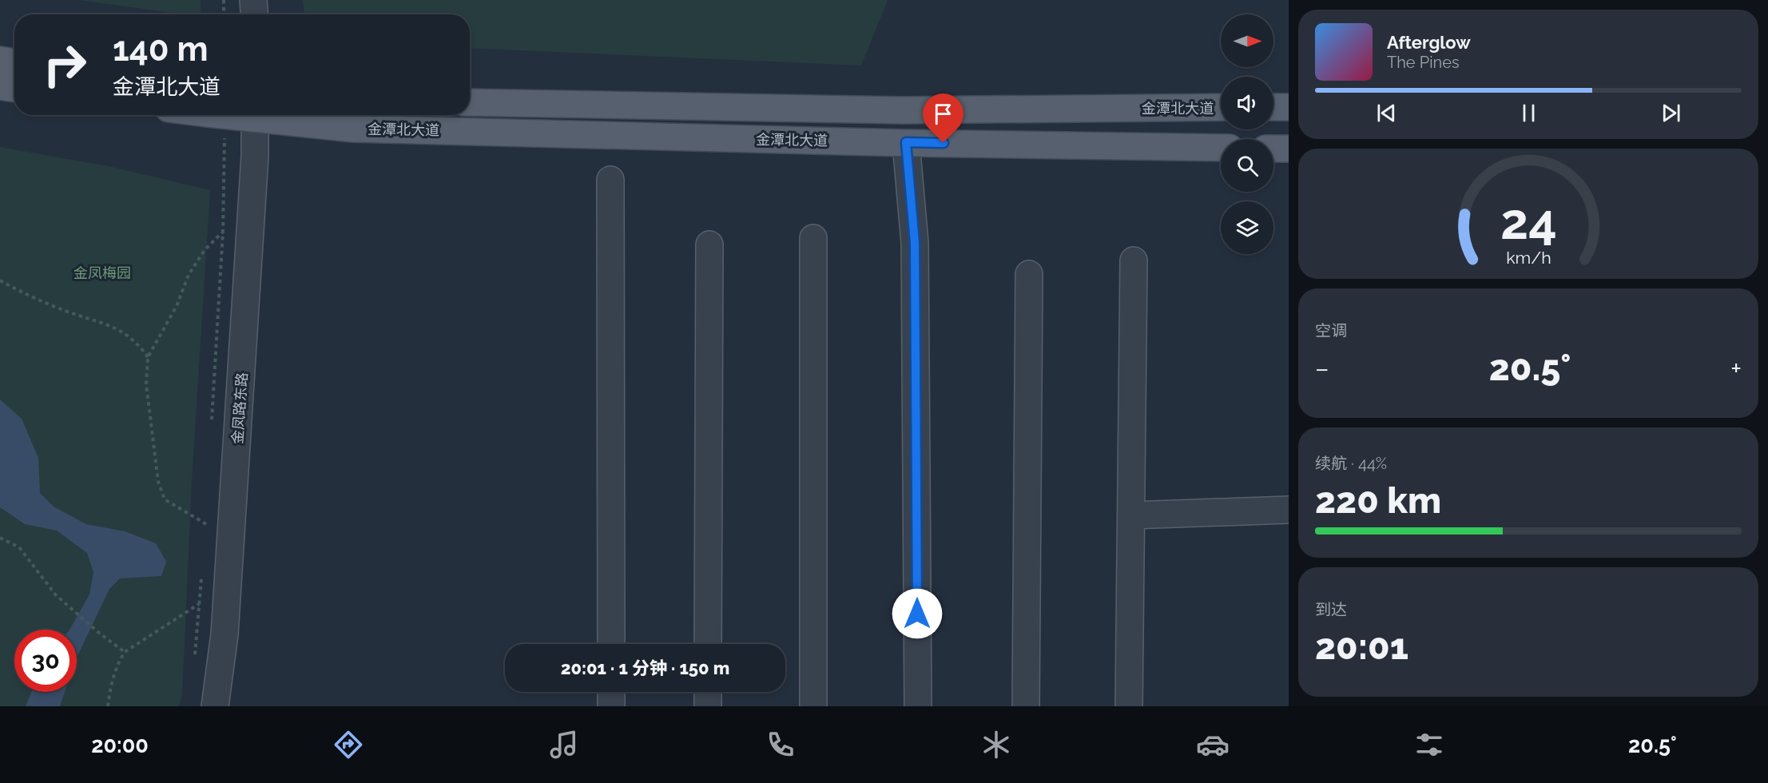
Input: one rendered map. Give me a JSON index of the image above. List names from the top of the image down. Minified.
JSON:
{"streets":{"main road":["金潭北大道"],"street":["金凤路东路"]},"parks":["金凤梅园"],"north":"right","page":{"turn":["140 m","金潭北大道"],"song":["Afterglow","The Pines"],"tile":["空调",["续航 · 44%","220 km"],["到达","20:01"]],"heat":["−","20.5°","+"],"limit":"30","trip":"20:01 · 1 分钟 · 150 m","tabs":["20:00","20.5°"],"gauge":["24","km/h"]}}
